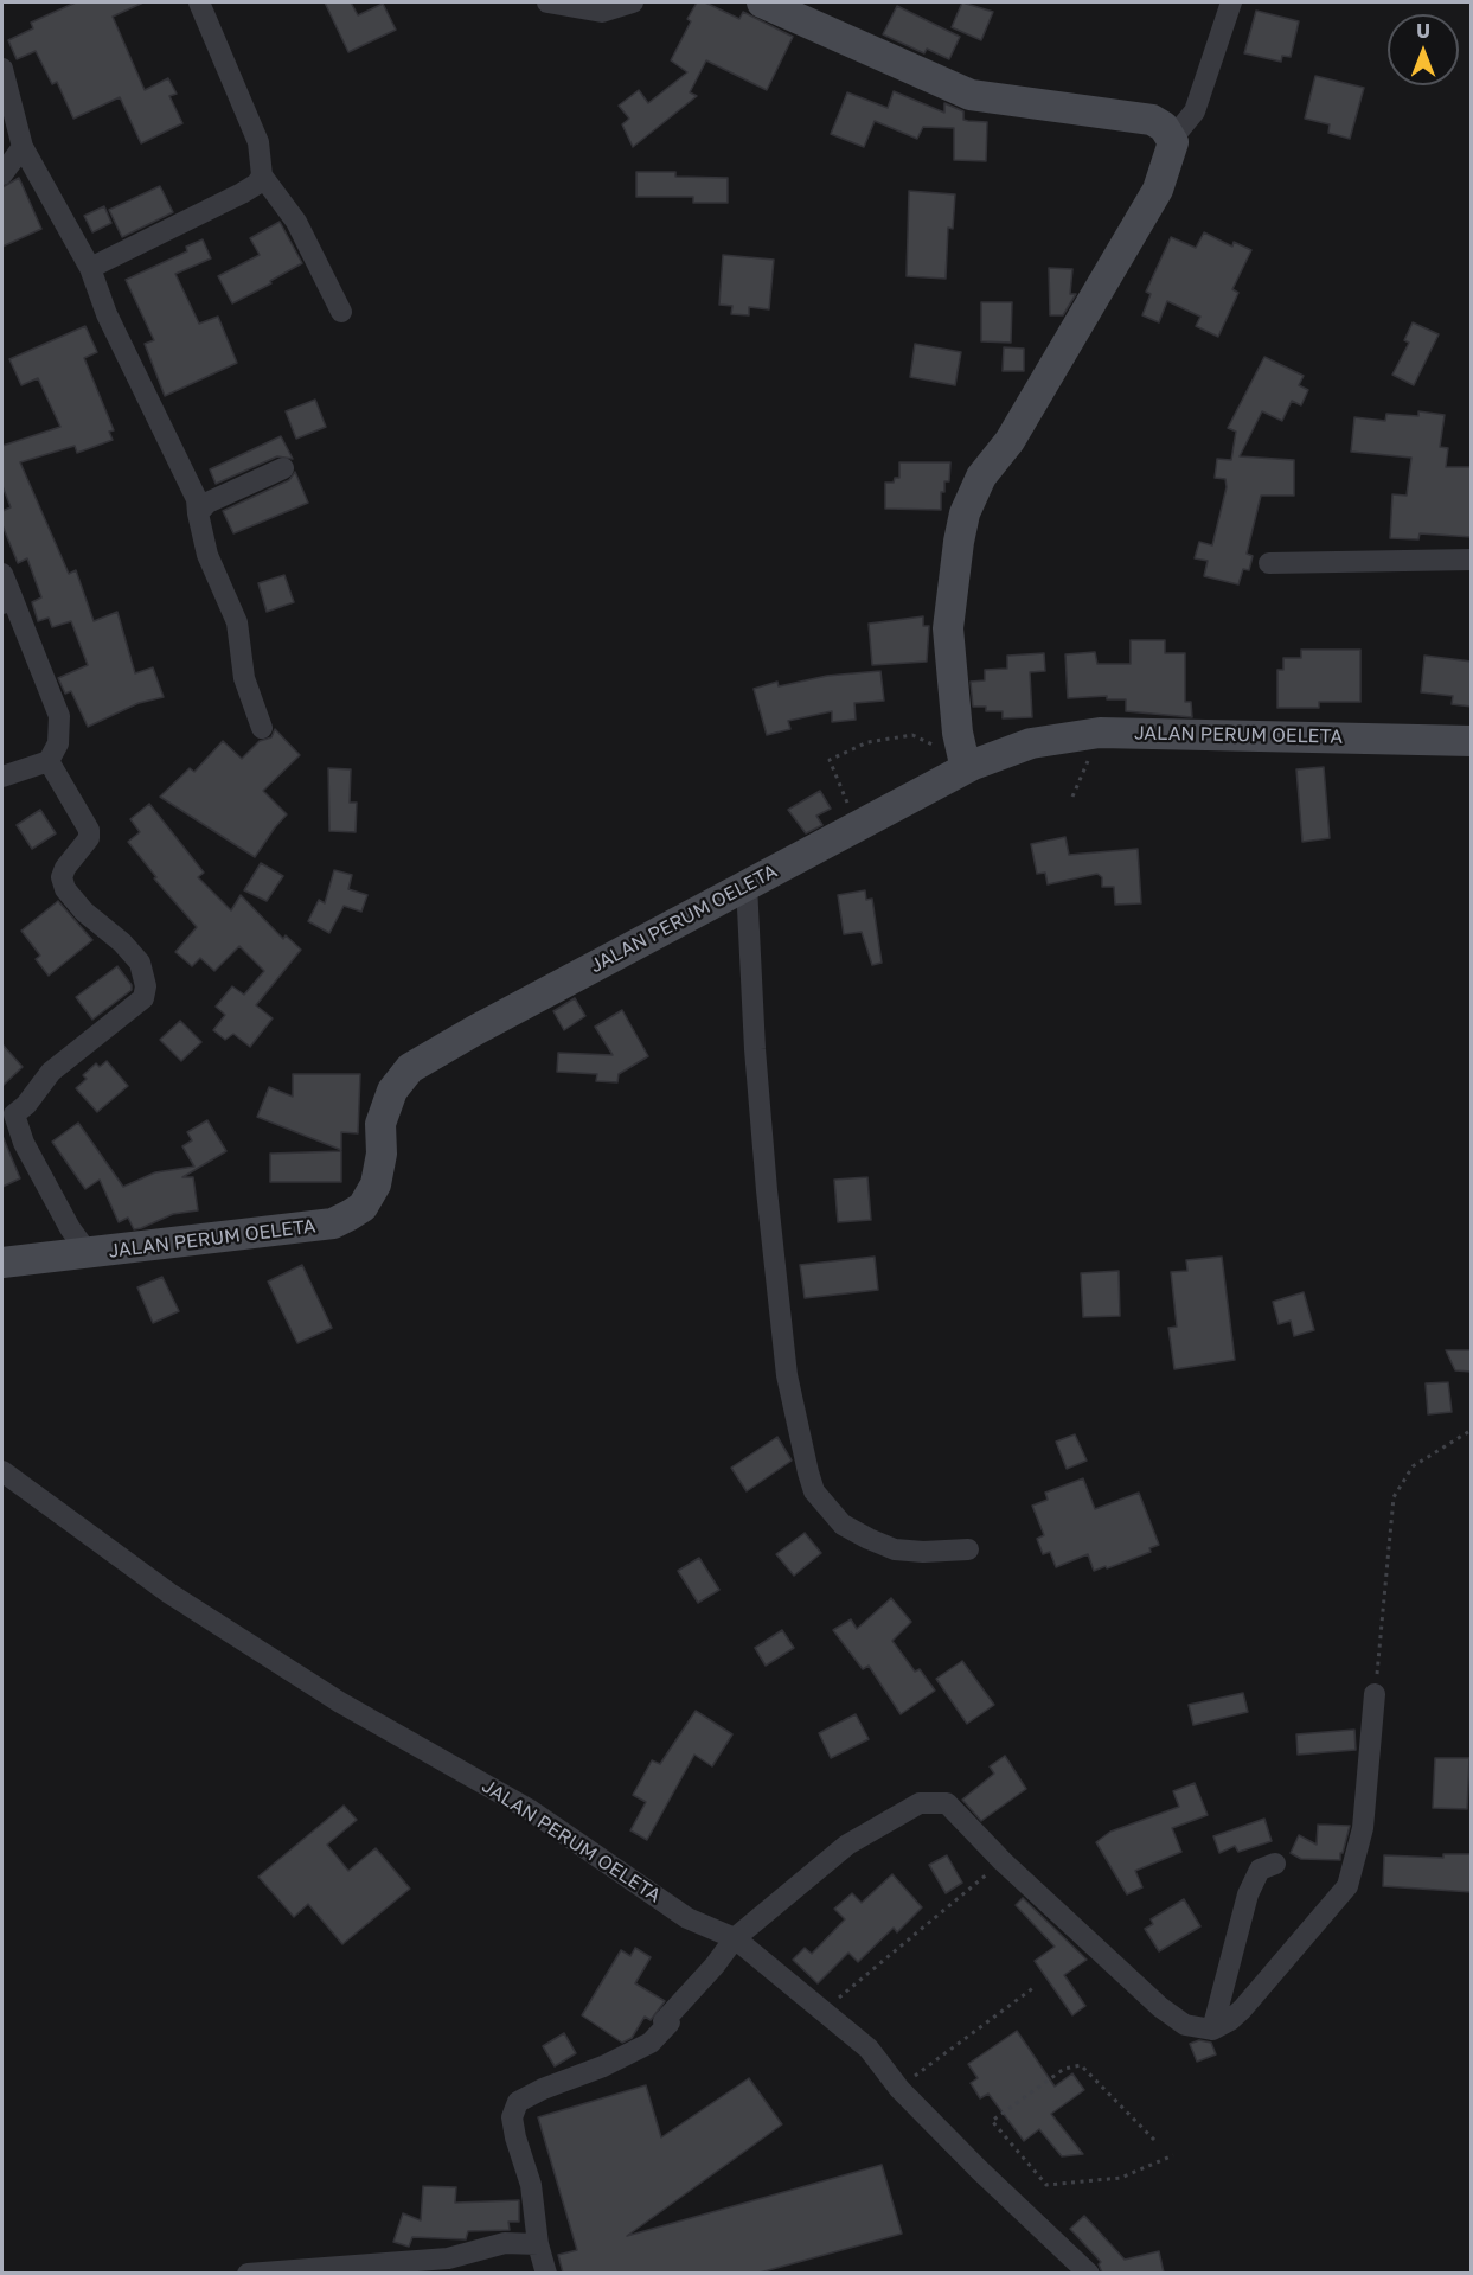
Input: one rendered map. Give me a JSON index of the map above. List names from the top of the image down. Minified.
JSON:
{"streets":{"street":["JALAN PERUM OELETA"]},"north":"top"}
